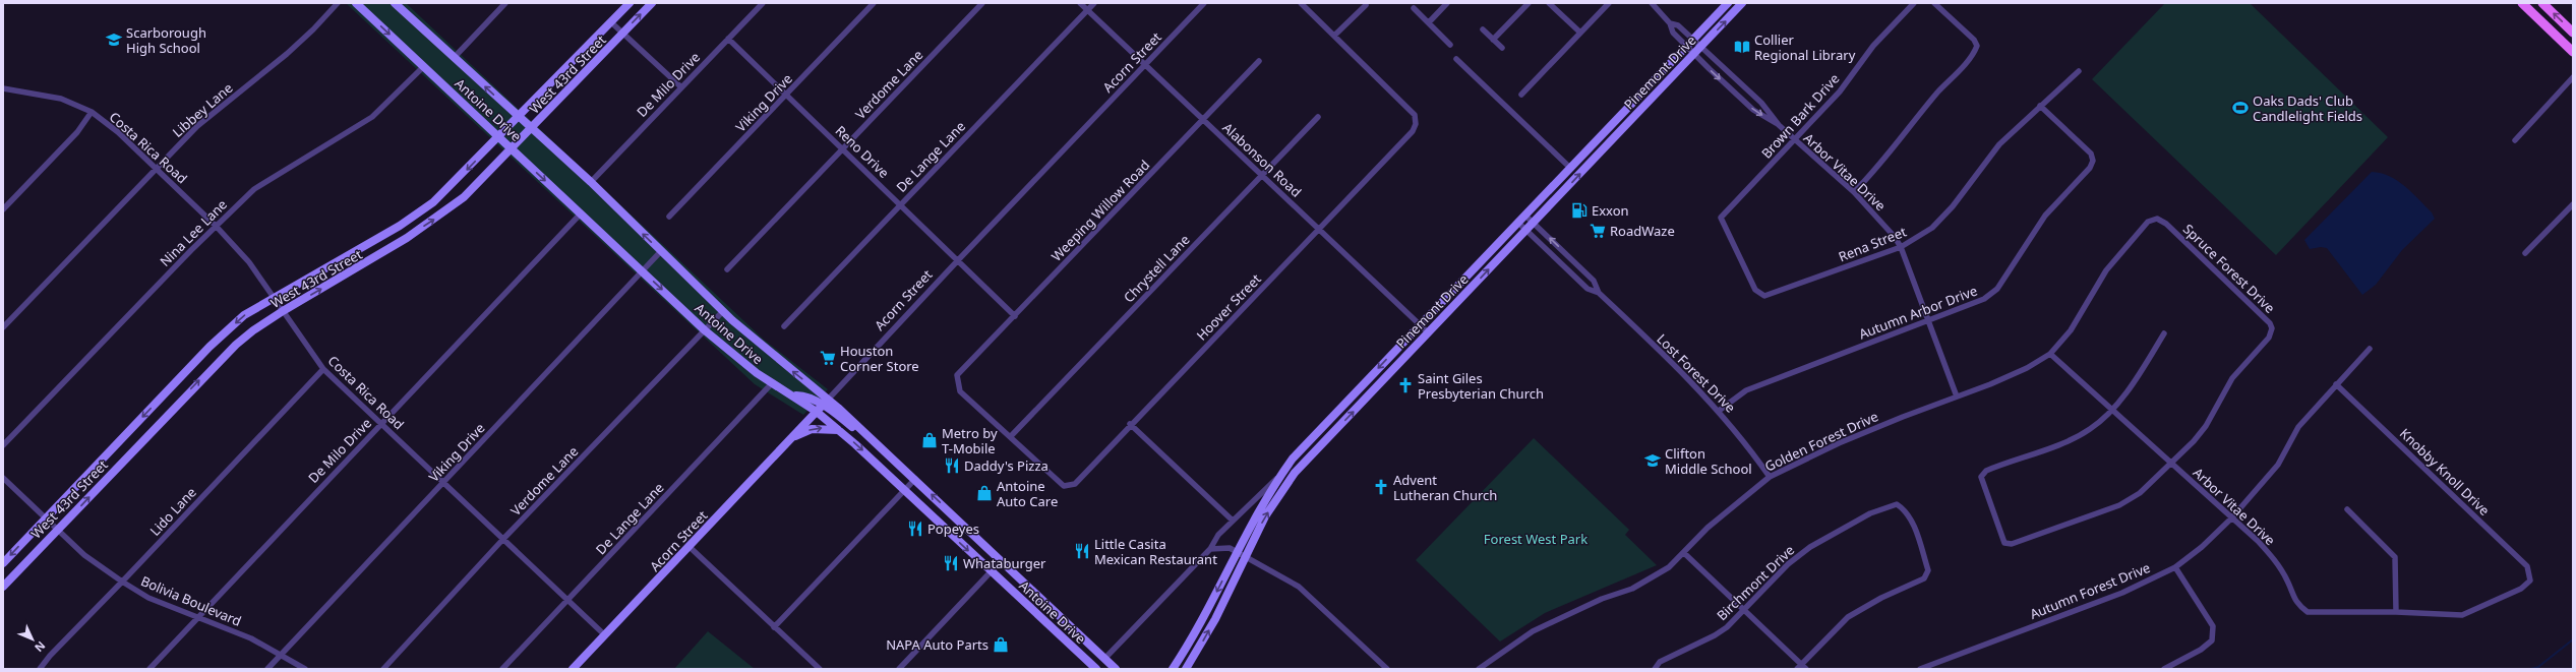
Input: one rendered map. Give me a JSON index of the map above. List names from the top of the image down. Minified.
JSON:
{"streets":{"main road":["Acorn Street","Pinemont Drive","West 43rd Street","Antoine Drive"],"street":["De Milo Drive","Verdome Lane","Viking Drive","Libbey Lane","Brown Bark Drive","Costa Rica Road","Reno Drive","De Lange Lane","Alabonson Road","Arbor Vitae Drive","Weeping Willow Road","Nina Lee Lane","Rena Street","Chrystell Lane","Spruce Forest Drive","Hoover Street","Autumn Arbor Drive","Lost Forest Drive","Golden Forest Drive","Knobby Knoll Drive","Lido Lane","Birchmont Drive","Autumn Forest Drive","Bolivia Boulevard"]},"crossings":[["Acorn Street","Antoine Drive"],["Acorn Street","Costa Rica Road"],["Acorn Street","Reno Drive"],["Acorn Street","Alabonson Road"],["Pinemont Drive","Alabonson Road"],["Pinemont Drive","Arbor Vitae Drive"],["Pinemont Drive","Lost Forest Drive"],["West 43rd Street","Antoine Drive"],["West 43rd Street","Costa Rica Road"],["West 43rd Street","Bolivia Boulevard"],["De Milo Drive","Antoine Drive"],["De Milo Drive","Costa Rica Road"],["De Milo Drive","Reno Drive"],["De Milo Drive","Bolivia Boulevard"],["Verdome Lane","Antoine Drive"],["Verdome Lane","Costa Rica Road"],["Verdome Lane","Reno Drive"],["Viking Drive","Antoine Drive"],["Viking Drive","Costa Rica Road"],["Viking Drive","Reno Drive"],["Viking Drive","Bolivia Boulevard"],["Libbey Lane","Costa Rica Road"],["Antoine Drive","De Lange Lane"],["Antoine Drive","Nina Lee Lane"],["Brown Bark Drive","Arbor Vitae Drive"],["Brown Bark Drive","Rena Street"],["Costa Rica Road","De Lange Lane"],["Costa Rica Road","Nina Lee Lane"],["Costa Rica Road","Lido Lane"],["Reno Drive","De Lange Lane"],["Reno Drive","Weeping Willow Road"],["De Lange Lane","Alabonson Road"],["Alabonson Road","Weeping Willow Road"],["Alabonson Road","Chrystell Lane"],["Alabonson Road","Hoover Street"],["Arbor Vitae Drive","Rena Street"],["Arbor Vitae Drive","Spruce Forest Drive"],["Arbor Vitae Drive","Autumn Arbor Drive"],["Arbor Vitae Drive","Golden Forest Drive"],["Arbor Vitae Drive","Knobby Knoll Drive"],["Arbor Vitae Drive","Autumn Forest Drive"],["Weeping Willow Road","Chrystell Lane"],["Weeping Willow Road","Hoover Street"],["Rena Street","Autumn Arbor Drive"],["Chrystell Lane","Hoover Street"],["Spruce Forest Drive","Golden Forest Drive"],["Autumn Arbor Drive","Lost Forest Drive"],["Lost Forest Drive","Golden Forest Drive"],["Knobby Knoll Drive","Autumn Forest Drive"],["Lido Lane","Bolivia Boulevard"]],"parks":["Forest West Park"],"places":{"school or university":["Scarborough High School","Clifton Middle School"],"library":["Collier Regional Library"],"sports":["Oaks Dads' Club Candlelight Fields"],"fuel station":["Exxon"],"supermarket":["RoadWaze","Houston Corner Store"],"church":["Saint Giles Presbyterian Church","Advent Lutheran Church"],"shop":["Metro by T-Mobile","Antoine Auto Care","NAPA Auto Parts"],"restaurant":["Daddy's Pizza","Popeyes","Little Casita Mexican Restaurant","Whataburger"]},"north":"bottom right"}
